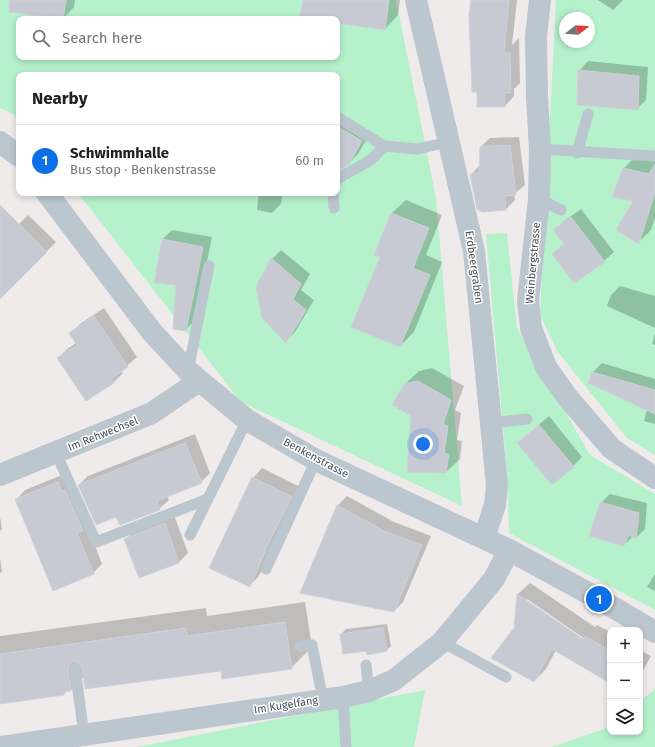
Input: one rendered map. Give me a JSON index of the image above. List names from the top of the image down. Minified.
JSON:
{"streets":{"street":["Weinbergstrasse","Erdbeergraben","Im Rehwechsel","Benkenstrasse","Im Kugelfang"]},"crossings":[["Erdbeergraben","Benkenstrasse"],["Im Rehwechsel","Benkenstrasse"],["Benkenstrasse","Im Kugelfang"]],"north":"right","page":{"search":"Search here","heading":"Nearby","list":[{"mark":"1","name":"Schwimmhalle","note":"Bus stop · Benkenstrasse","value":"60 m"}],"pins":"1","map_buttons":["+","−"]}}
